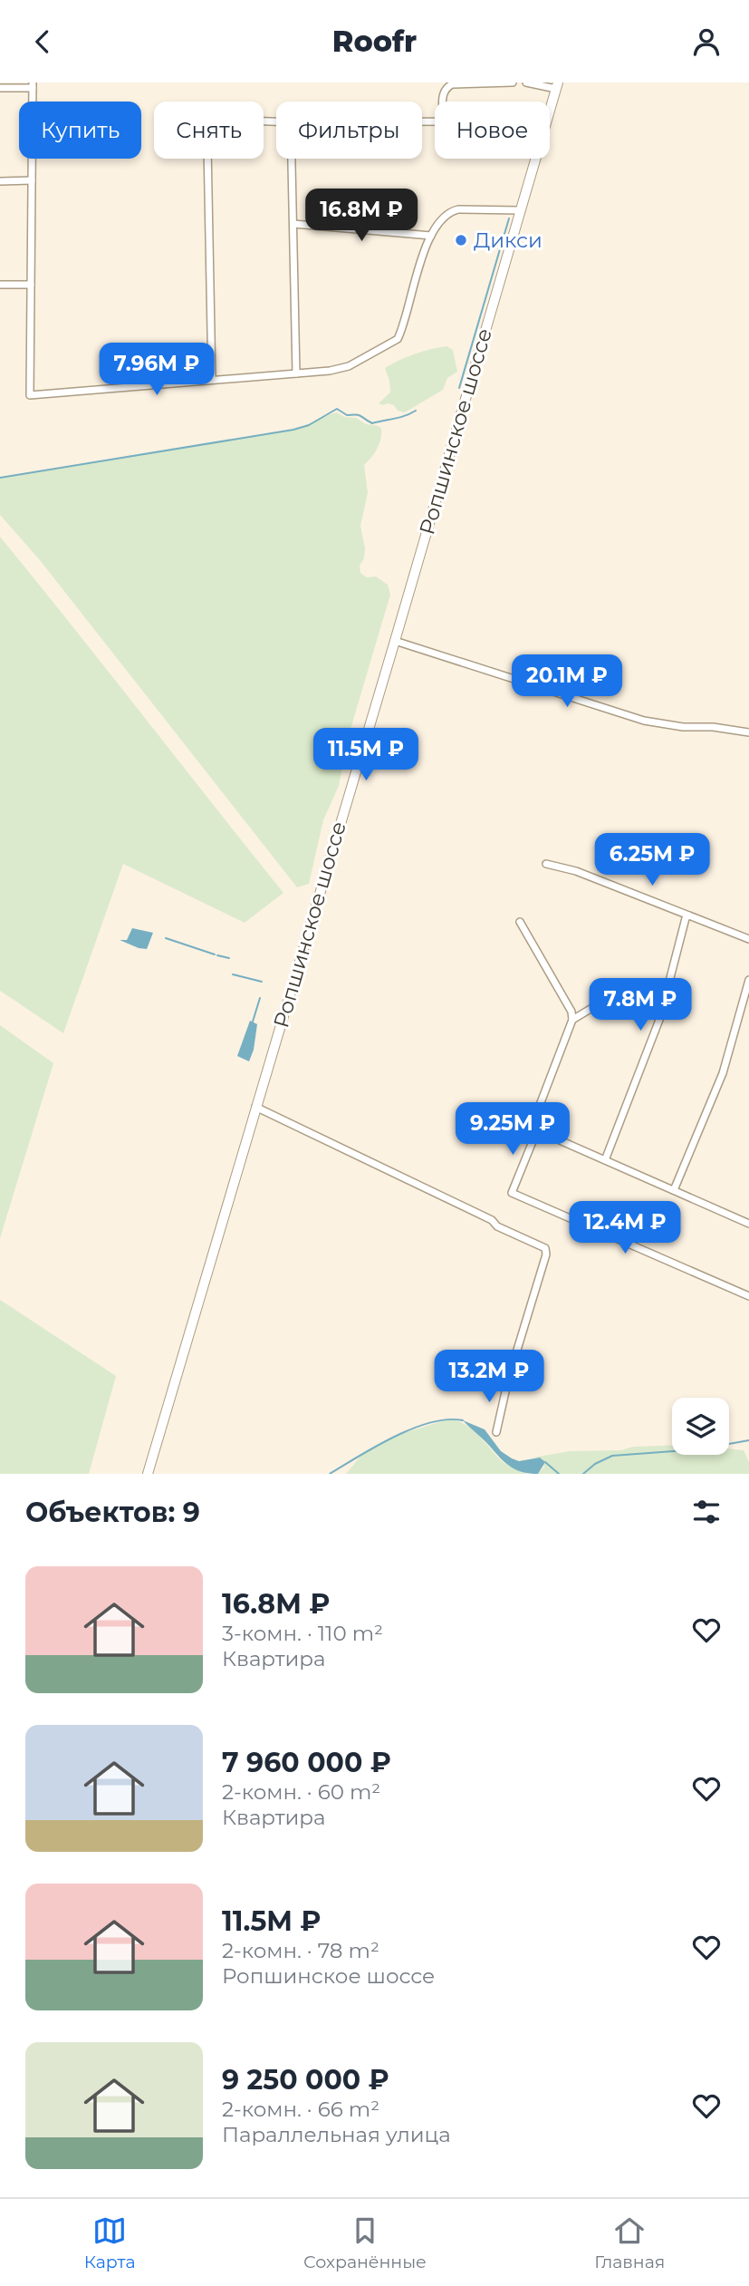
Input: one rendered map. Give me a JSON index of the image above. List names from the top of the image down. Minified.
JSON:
{"streets":{"main road":["Ропшинское шоссе"]},"places":["Дикси"],"page":{"header":"Roofr","chip":["Купить","Снять","Фильтры","Новое"],"price":["16.8M ₽","7.96M ₽","20.1M ₽","11.5M ₽","6.25M ₽","7.8M ₽","9.25M ₽","12.4M ₽","13.2M ₽"],"heading":"Объектов: 9","list":[{"name":"16.8M ₽","note":"3-комн. · 110 m² · Квартира"},{"name":"7 960 000 ₽","note":"2-комн. · 60 m² · Квартира"},{"name":"11.5M ₽","note":"2-комн. · 78 m² · Ропшинское шоссе"},{"name":"9 250 000 ₽","note":"2-комн. · 66 m² · Параллельная улица"}],"tabs":["Карта","Сохранённые","Главная"]}}
